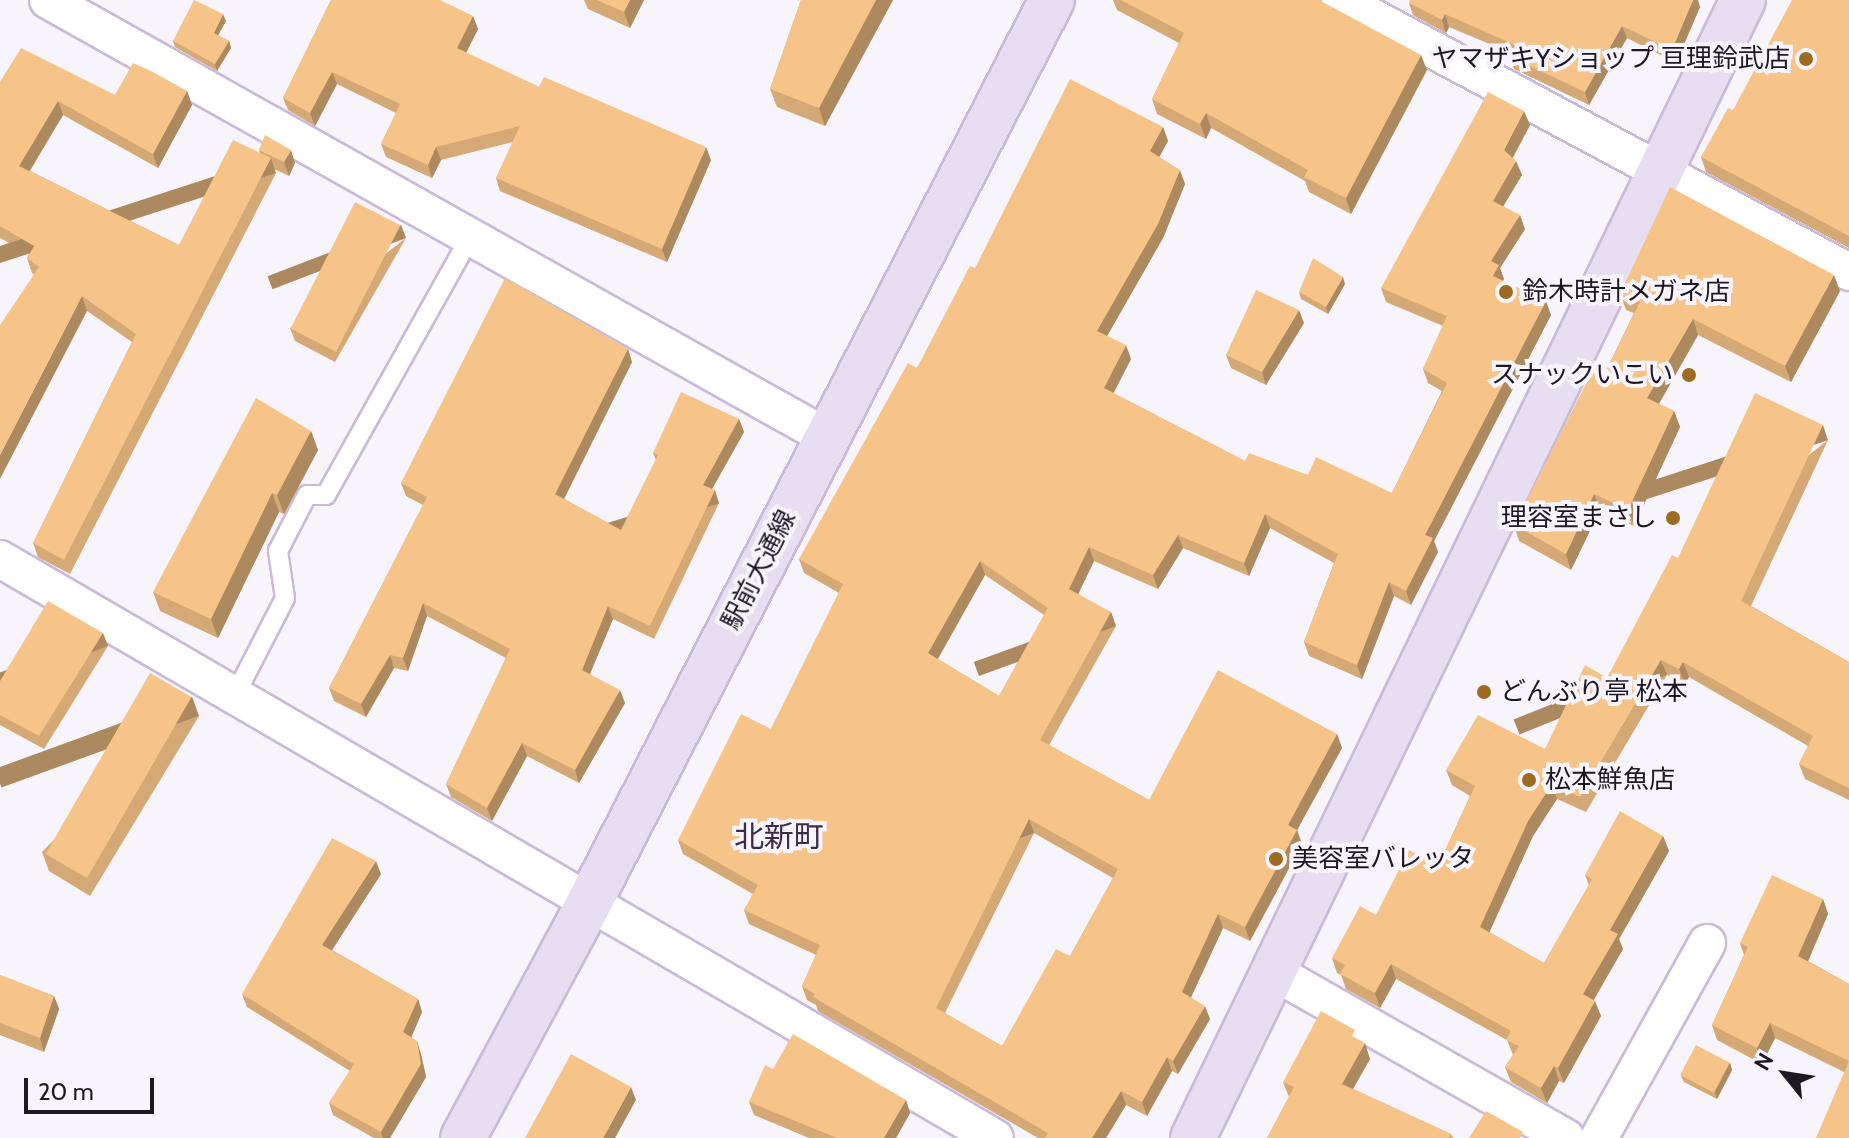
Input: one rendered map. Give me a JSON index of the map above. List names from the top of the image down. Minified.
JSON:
{"streets":{"main road":["駅前大通線"]},"districts":["北新町"],"places":["ヤマザキYショップ 亘理鈴武店","鈴木時計メガネ店","スナックいこい","理容室まさし","どんぶり亭 松本","松本鮮魚店","美容室バレッタ"],"scale_bar":"20 m","north":"top left"}
